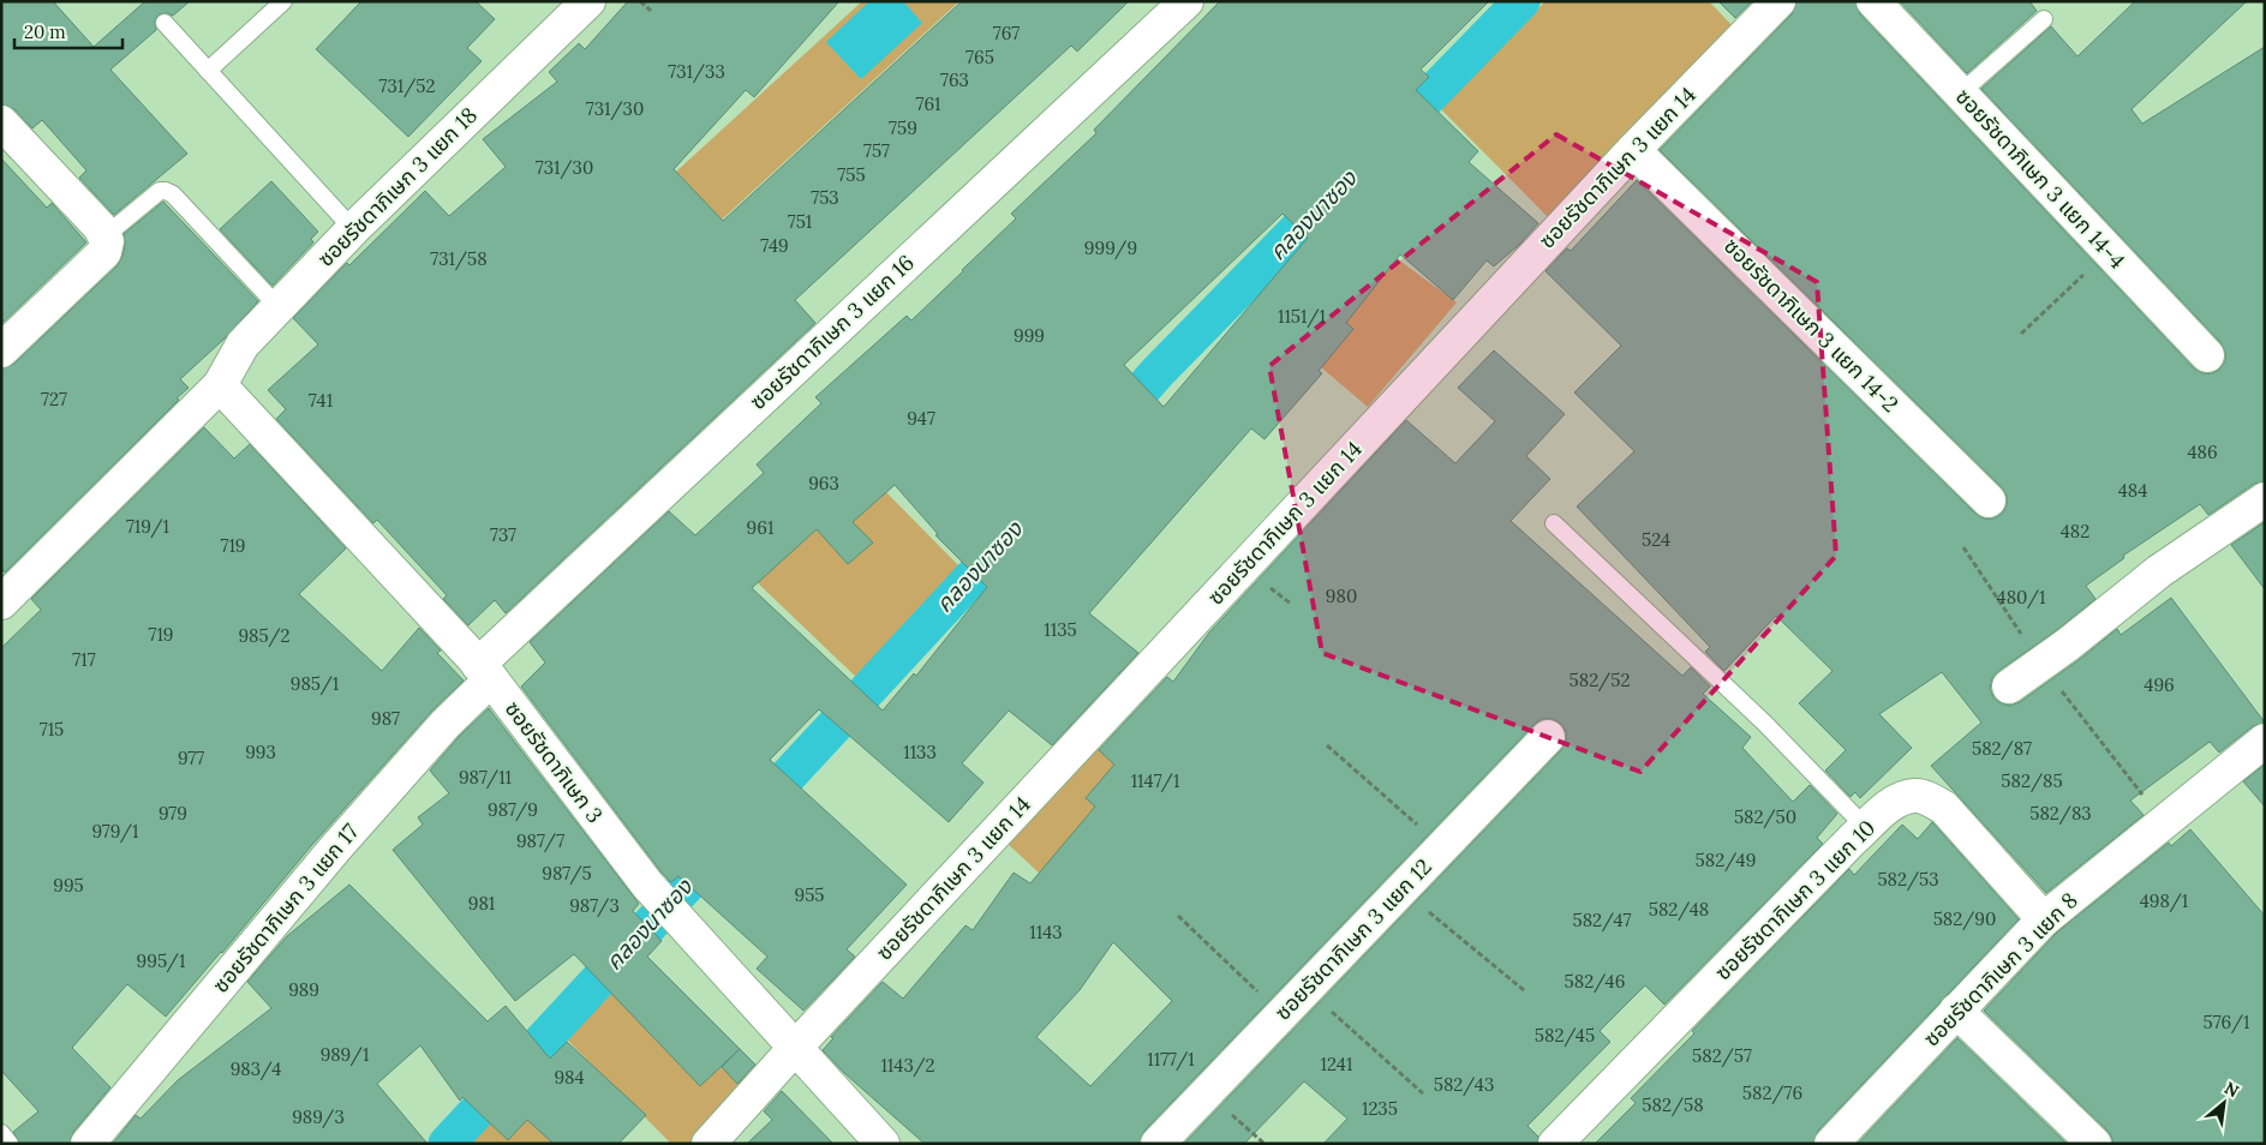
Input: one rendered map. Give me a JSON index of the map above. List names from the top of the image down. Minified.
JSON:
{"streets":{"street":["ซอยรัชดาภิเษก 3 แยก 14","ซอยรัชดาภิเษก 3 แยก 14-4","ซอยรัชดาภิเษก 3 แยก 18","ซอยรัชดาภิเษก 3 แยก 14-2","ซอยรัชดาภิเษก 3 แยก 16","ซอยรัชดาภิเษก 3","ซอยรัชดาภิเษก 3 แยก 10","ซอยรัชดาภิเษก 3 แยก 17","ซอยรัชดาภิเษก 3 แยก 12","ซอยรัชดาภิเษก 3 แยก 8"]},"crossings":[["ซอยรัชดาภิเษก 3 แยก 14","ซอยรัชดาภิเษก 3 แยก 14-2"],["ซอยรัชดาภิเษก 3 แยก 14","ซอยรัชดาภิเษก 3"],["ซอยรัชดาภิเษก 3 แยก 18","ซอยรัชดาภิเษก 3"],["ซอยรัชดาภิเษก 3 แยก 16","ซอยรัชดาภิเษก 3"],["ซอยรัชดาภิเษก 3 แยก 16","ซอยรัชดาภิเษก 3 แยก 17"],["ซอยรัชดาภิเษก 3","ซอยรัชดาภิเษก 3 แยก 17"],["ซอยรัชดาภิเษก 3 แยก 10","ซอยรัชดาภิเษก 3 แยก 8"]],"water":["คลองนาซอง"],"house_numbers":["767","765","731/33","763","731/52","761","731/30","759","757","731/30","755","753","751","749","999/9","731/58","1151/1","999","727","741","947","486","963","484","719/1","961","482","737","524","719","980","480/1","1135","719","985/2","717","582/52","985/1","496","987","715","582/87","993","1133","977","987/11","1147/1","582/85","987/9","979","582/83","582/50","979/1","987/7","582/49","987/5","582/53","995","955","498/1","981","987/3","582/48","582/90","582/47","1143","995/1","582/46","989","576/1","582/45","989/1","582/57","1177/1","1241","1143/2","983/4","984","582/43","582/76","582/58","1235","989/3"],"scale_bar":"20 m","north":"top right"}
